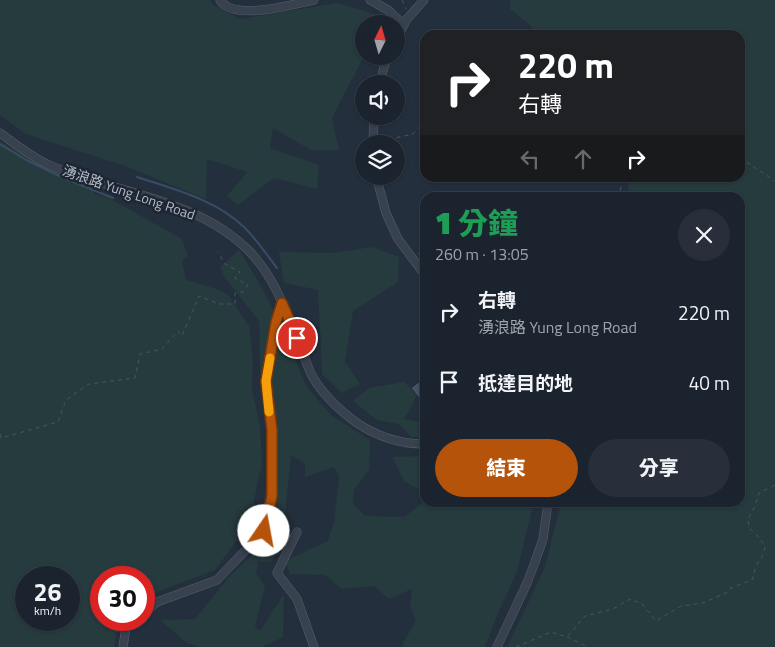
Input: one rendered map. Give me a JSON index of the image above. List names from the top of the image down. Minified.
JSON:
{"streets":{"street":["湧浪路 Yung Long Road"]},"north":"top","page":{"turn":["220 m","右轉"],"heading":["1 分鐘","260 m · 13:05"],"list":[{"name":"右轉","note":"湧浪路 Yung Long Road","value":"220 m"},{"name":"抵達目的地","value":"40 m"}],"buttons":["結束","分享"],"speed":"26 km/h","limit":"30"}}
